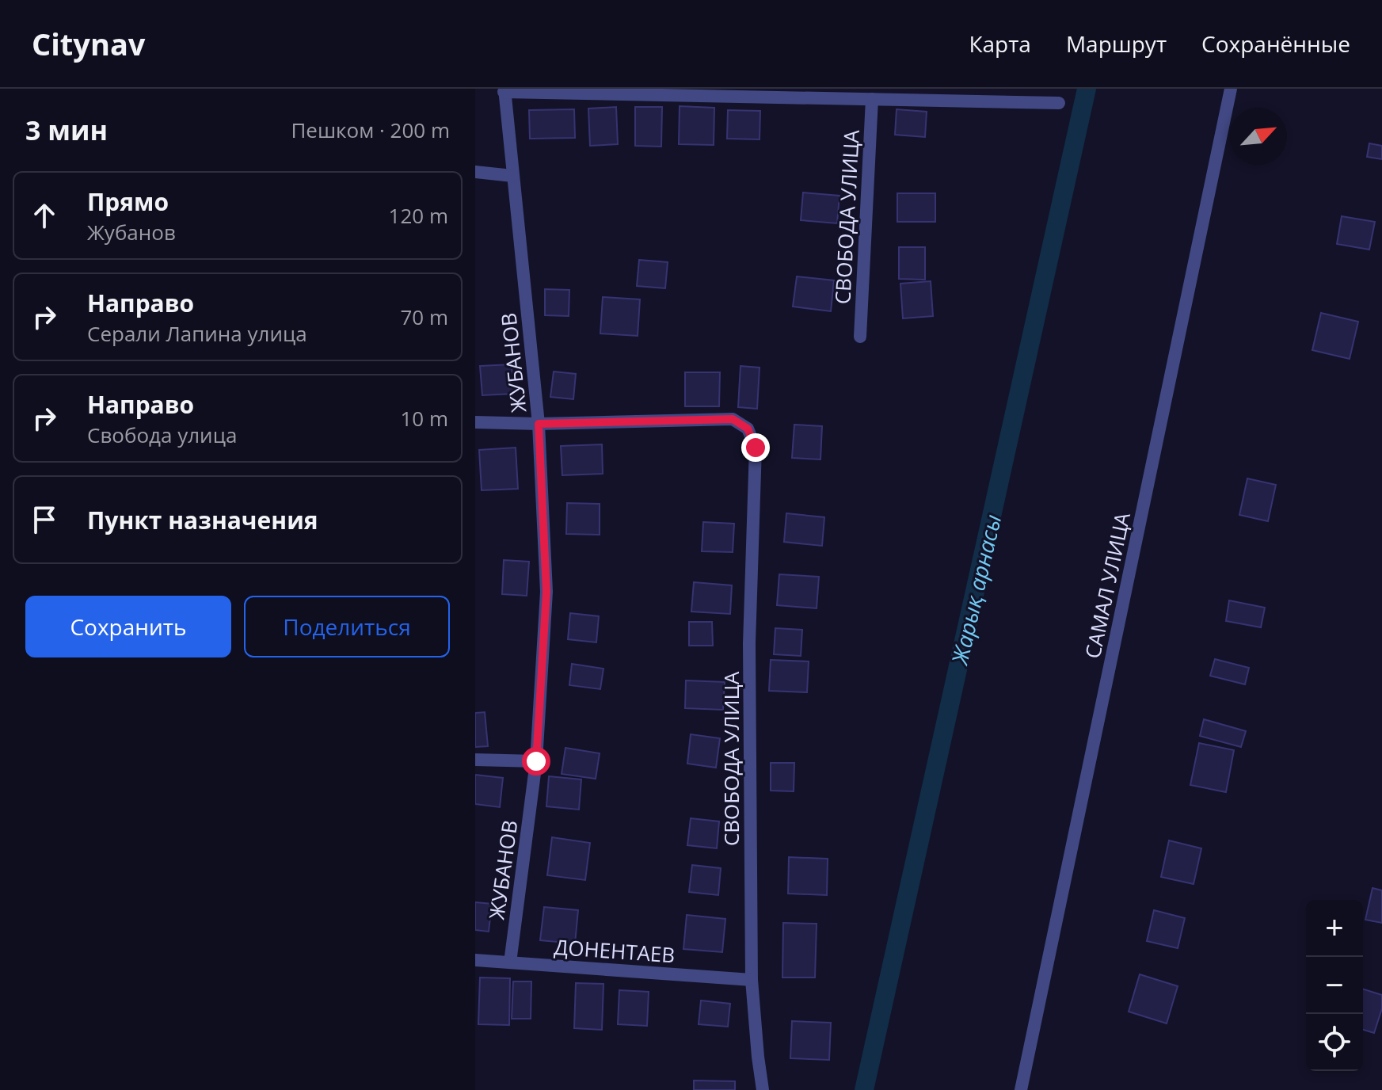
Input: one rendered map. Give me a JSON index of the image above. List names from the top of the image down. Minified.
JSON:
{"streets":{"street":["СВОБОДА УЛИЦА","ЖУБАНОВ","САМАЛ УЛИЦА","ДОНЕНТАЕВ"]},"crossings":[["СВОБОДА УЛИЦА","ЖУБАНОВ"],["СВОБОДА УЛИЦА","ДОНЕНТАЕВ"],["ЖУБАНОВ","ДОНЕНТАЕВ"]],"water":["Жарық арнасы"],"north":"top right","page":{"header":"Citynav","nav":["Карта","Маршрут","Сохранённые"],"heading":["3 мин","Пешком · 200 m"],"list":[["Прямо","Жубанов","120 m"],["Направо","Серали Лапина улица","70 m"],["Направо","Свобода улица","10 m"],"Пункт назначения"],"buttons":["Сохранить","Поделиться"],"map_buttons":["+","−"]}}
